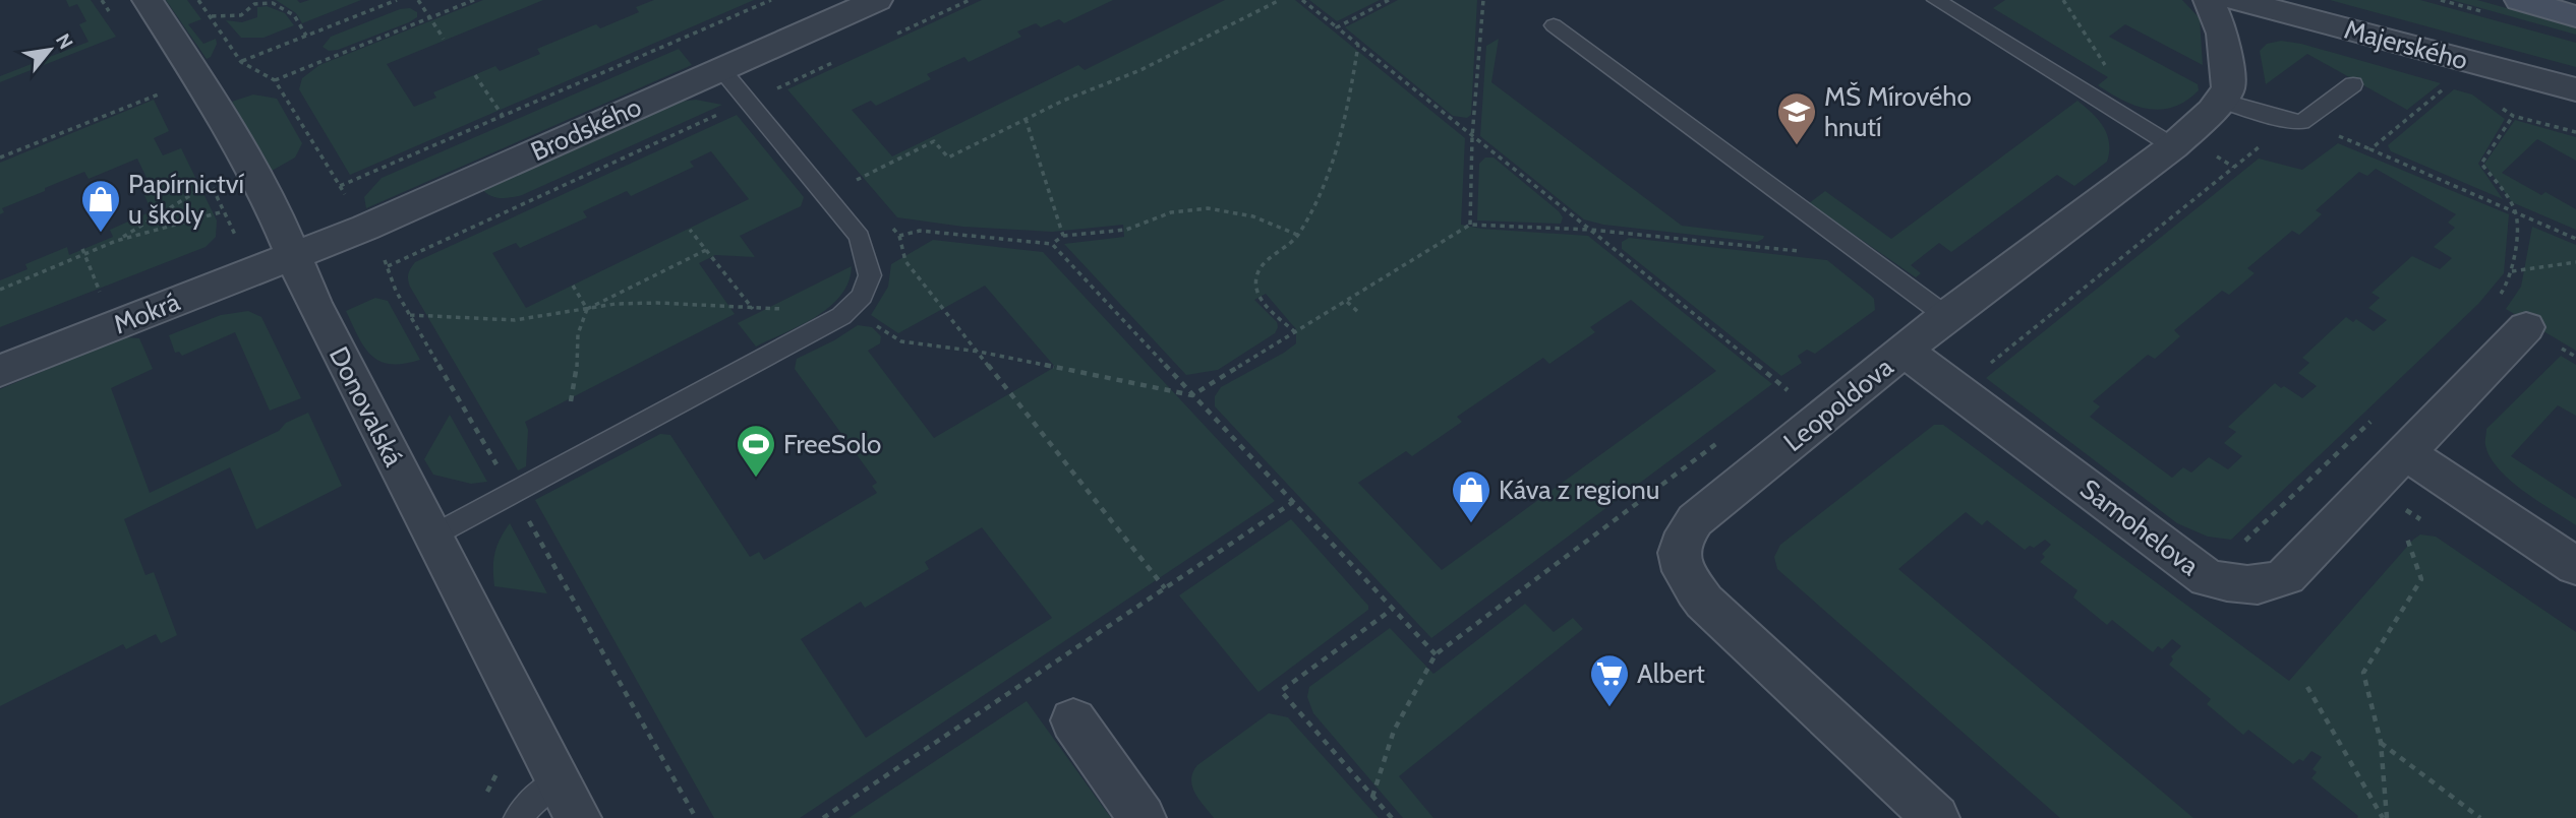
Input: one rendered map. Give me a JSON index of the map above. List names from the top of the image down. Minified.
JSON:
{"streets":{"street":["Majerského","Brodského","Mokrá","Leopoldova","Donovalská","Samohelova"]},"crossings":[["Brodského","Mokrá"],["Brodského","Donovalská"],["Mokrá","Donovalská"],["Leopoldova","Samohelova"]],"places":{"school or university":["MŠ Mírového hnutí"],"shop":["Papírnictví u školy","Káva z regionu"],"sports":["FreeSolo"],"supermarket":["Albert"]},"north":"top right"}
